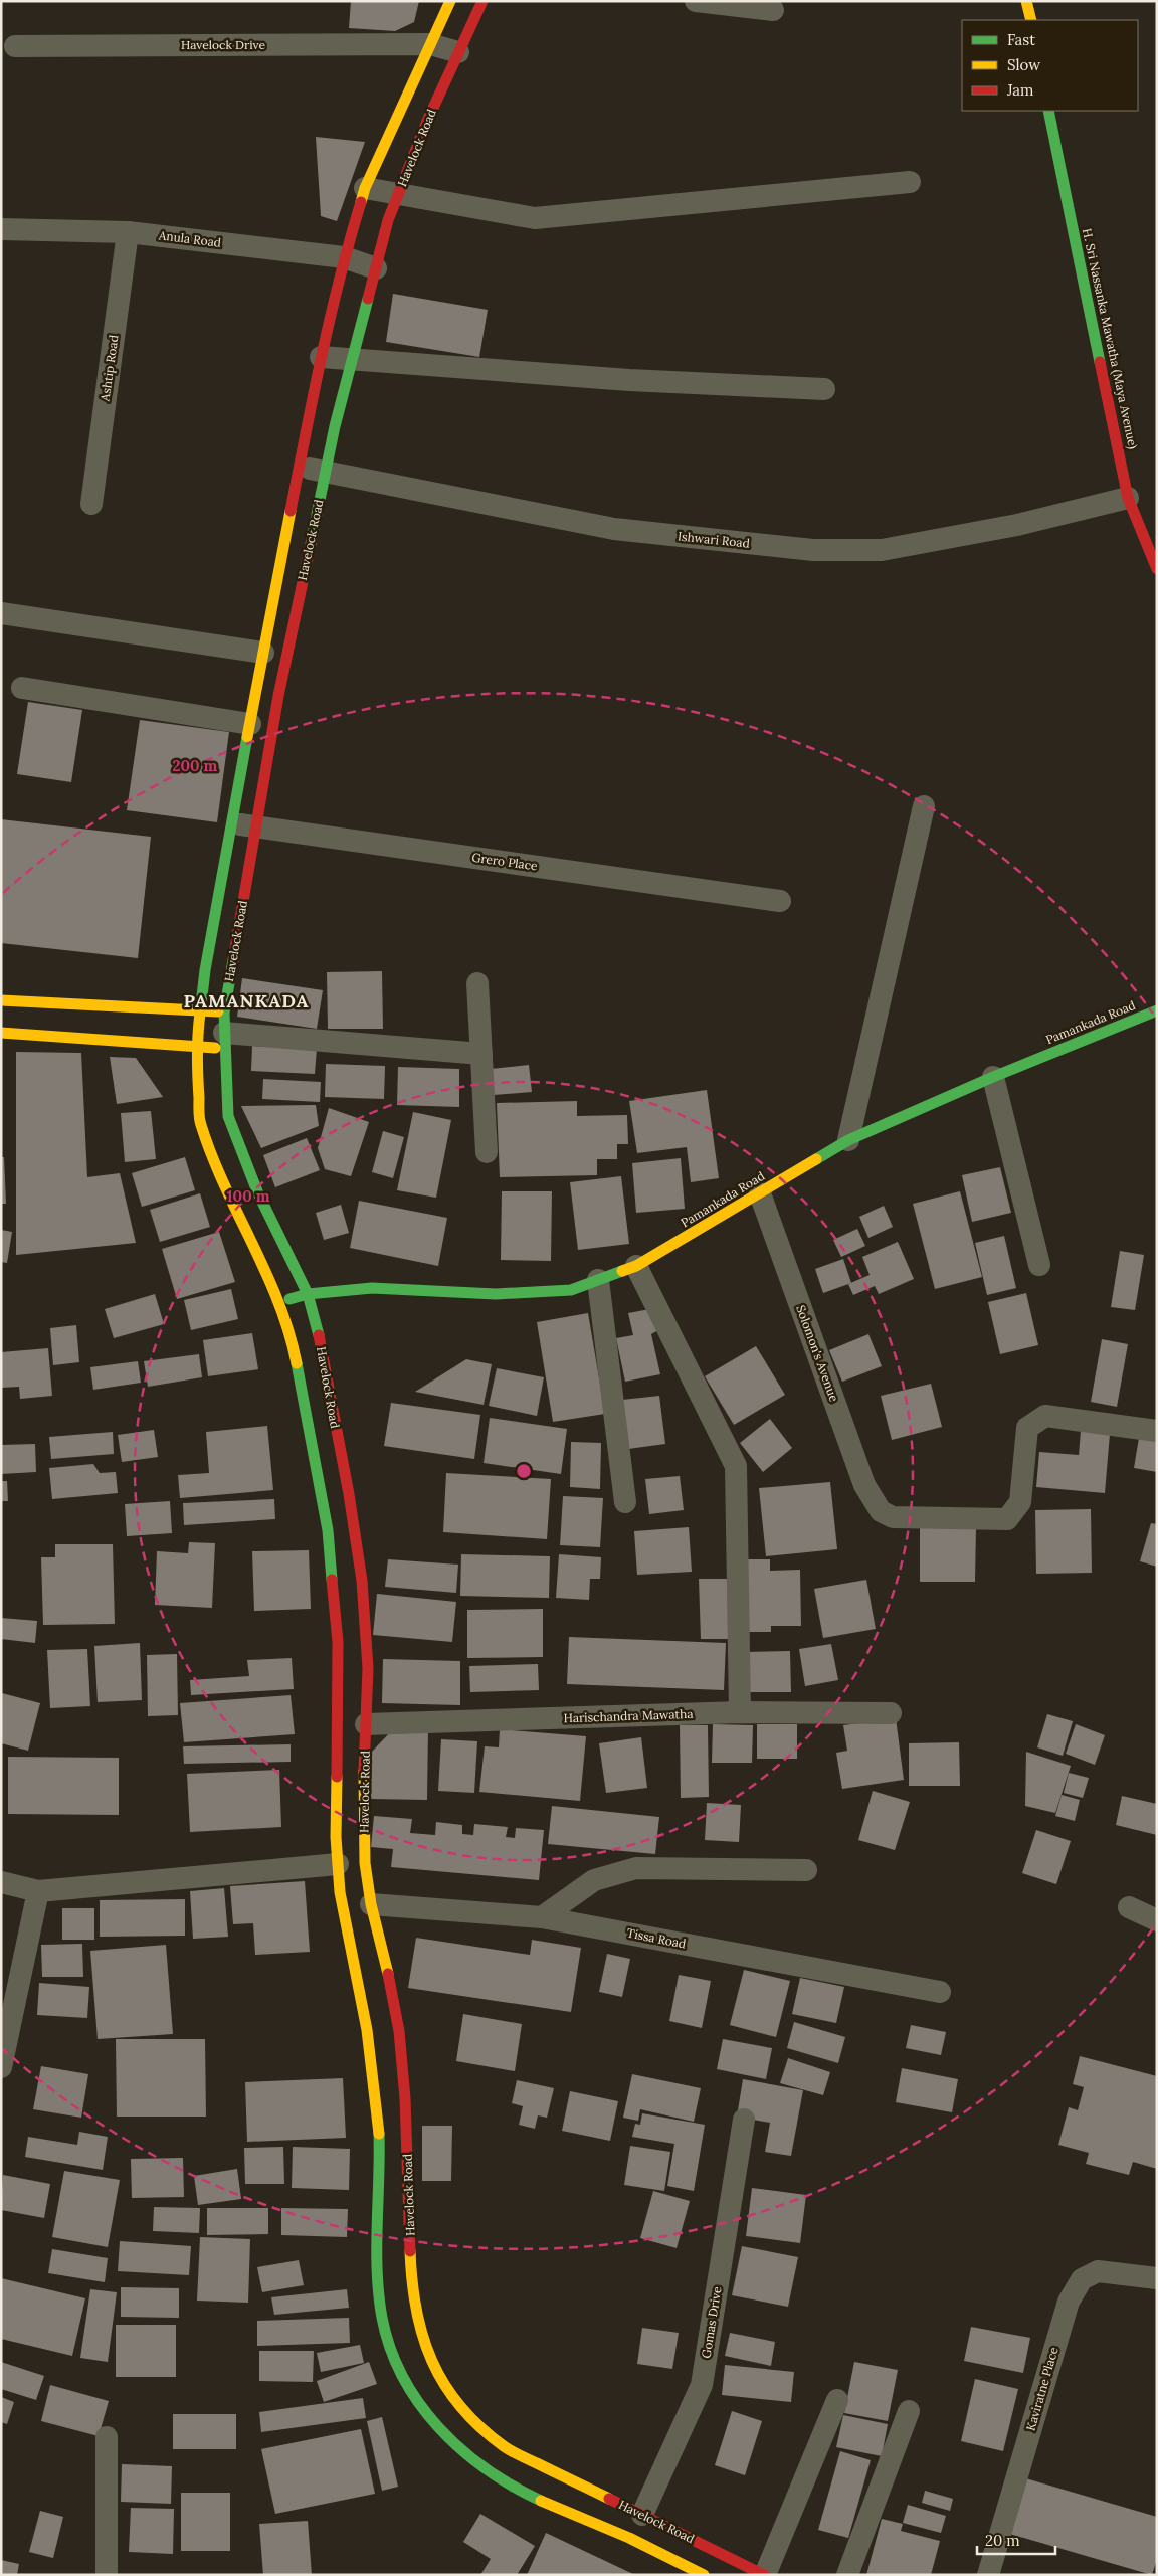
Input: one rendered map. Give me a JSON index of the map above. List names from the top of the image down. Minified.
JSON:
{"streets":{"main road":["Havelock Road","H. Sri Nassanka Mawatha (Maya Avenue)","Pamankada Road"],"street":["Havelock Drive","Anula Road","Ashtip Road","Ishwari Road","Grero Place","Solomon's Avenue","Harischandra Mawatha","Tissa Road","Gomas Drive","Kaviratne Place"]},"crossings":[["Havelock Drive","Havelock Road"],["Havelock Road","Anula Road"],["Havelock Road","Ishwari Road"],["Havelock Road","Grero Place"],["Havelock Road","Pamankada Road"],["Havelock Road","Harischandra Mawatha"],["Havelock Road","Tissa Road"],["Havelock Road","Gomas Drive"],["Anula Road","Ashtip Road"],["H. Sri Nassanka Mawatha (Maya Avenue)","Ishwari Road"],["Pamankada Road","Solomon's Avenue"]],"districts":["PAMANKADA"],"legend":["Fast","Slow","Jam"],"scale_bar":"20 m","rings":["200 m","100 m"]}
